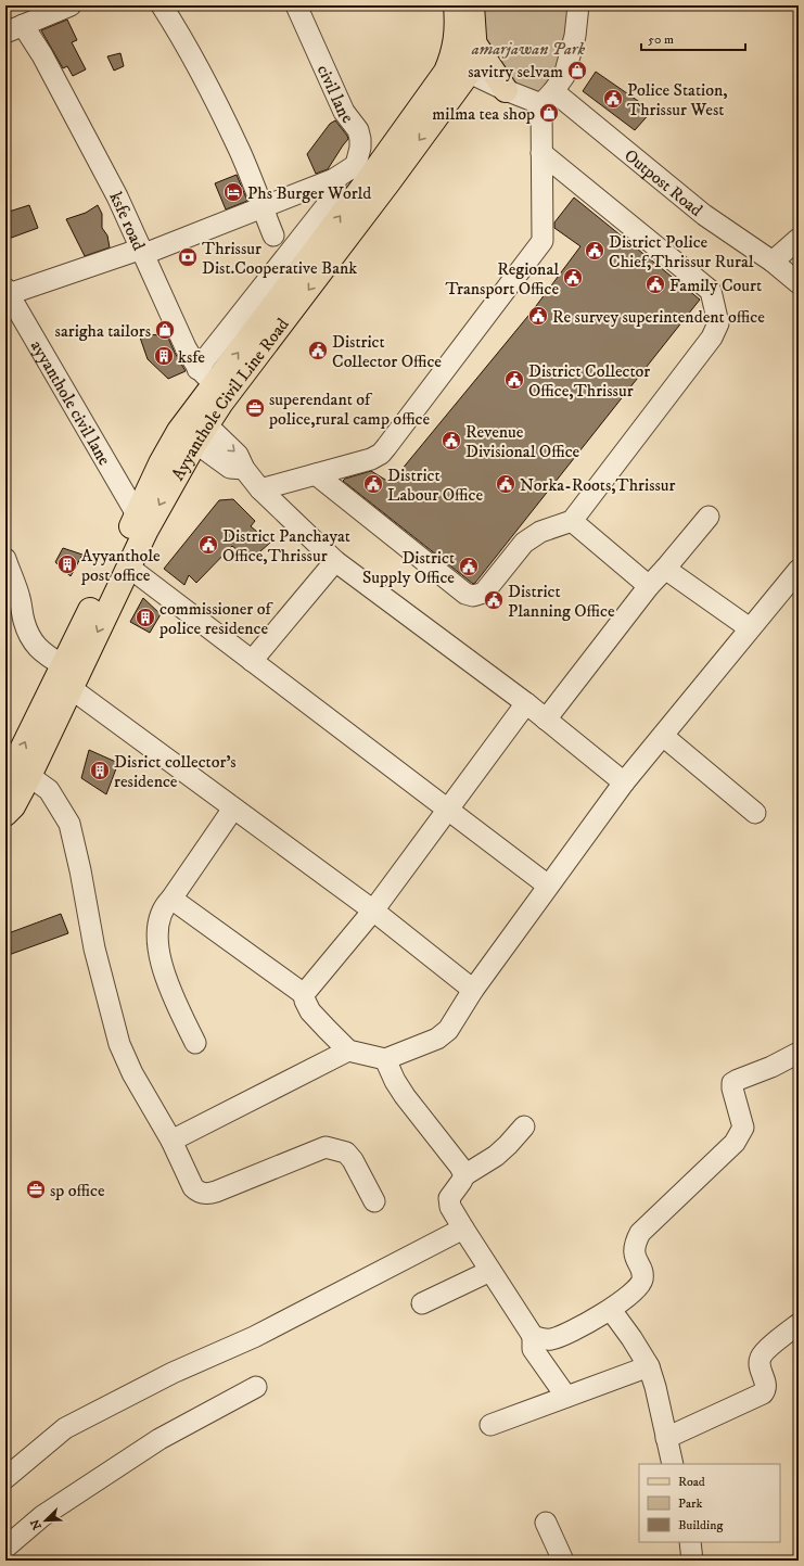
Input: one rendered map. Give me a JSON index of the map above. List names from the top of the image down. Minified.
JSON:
{"streets":{"main road":["Ayyanthole Civil Line Road"],"street":["civil lane","Outpost Road","ksfe road","ayyanthole civil lane"]},"crossings":[["civil lane","Ayyanthole Civil Line Road"],["Outpost Road","Ayyanthole Civil Line Road"],["ksfe road","Ayyanthole Civil Line Road"],["Ayyanthole Civil Line Road","ayyanthole civil lane"]],"parks":["amarjawan Park"],"places":{"shop":["savitry selvam","milma tea shop","sarigha tailors"],"public building":["Police Station, Thrissur West","District Police Chief,Thrissur Rural","Regional Transport Office","Family Court","Re survey superintendent office","District Collector Office","District Collector Office,Thrissur","Revenue Divisional Office","District Labour Office","Norka-Roots,Thrissur","District Panchayat Office,Thrissur","District Supply Office","District Planning Office"],"hotel":["Phs Burger World"],"bank":["Thrissur Dist.Cooperative Bank"],"building":["ksfe","Ayyanthole post office","commissioner of police residence","Disrict collector's residence"],"office":["superendant of police,rural camp office","sp office"]},"legend":["Road","Park","Building"],"scale_bar":"50 m","north":"bottom left"}
